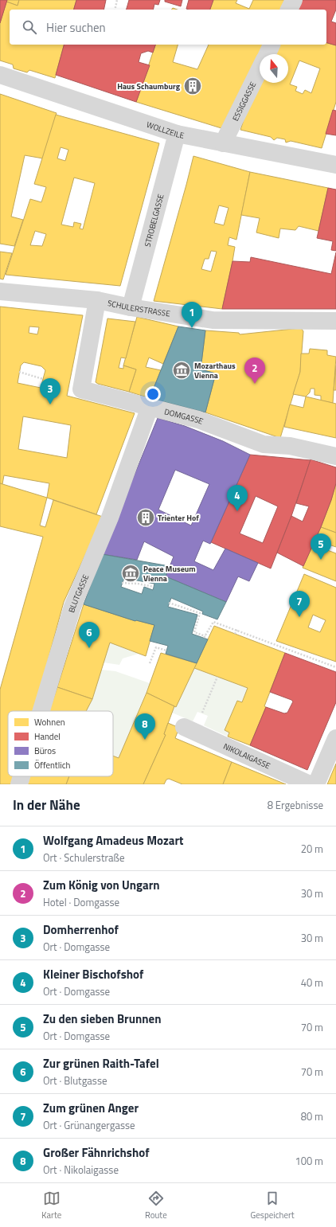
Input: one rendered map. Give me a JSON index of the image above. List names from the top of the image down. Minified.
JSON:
{"streets":{"street":["ESSIGGASSE","WOLLZEILE","STROBELGASSE","SCHULERSTRASSE","DOMGASSE","BLUTGASSE","NIKOLAIGASSE"]},"crossings":[["ESSIGGASSE","WOLLZEILE"],["WOLLZEILE","STROBELGASSE"],["STROBELGASSE","SCHULERSTRASSE"],["SCHULERSTRASSE","DOMGASSE"],["DOMGASSE","BLUTGASSE"]],"places":{"building":["Haus Schaumburg","Trienter Hof"],"museum":["Mozarthaus Vienna","Peace Museum Vienna"]},"legend":["Wohnen","Handel","Büros","Öffentlich"],"north":"top","page":{"search":"Hier suchen","pins":["1","2","3","4","5","7","6","8"],"heading":["In der Nähe","8 Ergebnisse"],"list":[{"mark":"1","name":"Wolfgang Amadeus Mozart","note":"Ort · Schulerstraße","value":"20 m"},{"mark":"2","name":"Zum König von Ungarn","note":"Hotel · Domgasse","value":"30 m"},{"mark":"3","name":"Domherrenhof","note":"Ort · Domgasse","value":"30 m"},{"mark":"4","name":"Kleiner Bischofshof","note":"Ort · Domgasse","value":"40 m"},{"mark":"5","name":"Zu den sieben Brunnen","note":"Ort · Domgasse","value":"70 m"},{"mark":"6","name":"Zur grünen Raith-Tafel","note":"Ort · Blutgasse","value":"70 m"},{"mark":"7","name":"Zum grünen Anger","note":"Ort · Grünangergasse","value":"80 m"},{"mark":"8","name":"Großer Fähnrichshof","note":"Ort · Nikolaigasse","value":"100 m"}],"nav":["Karte","Route","Gespeichert"]}}
